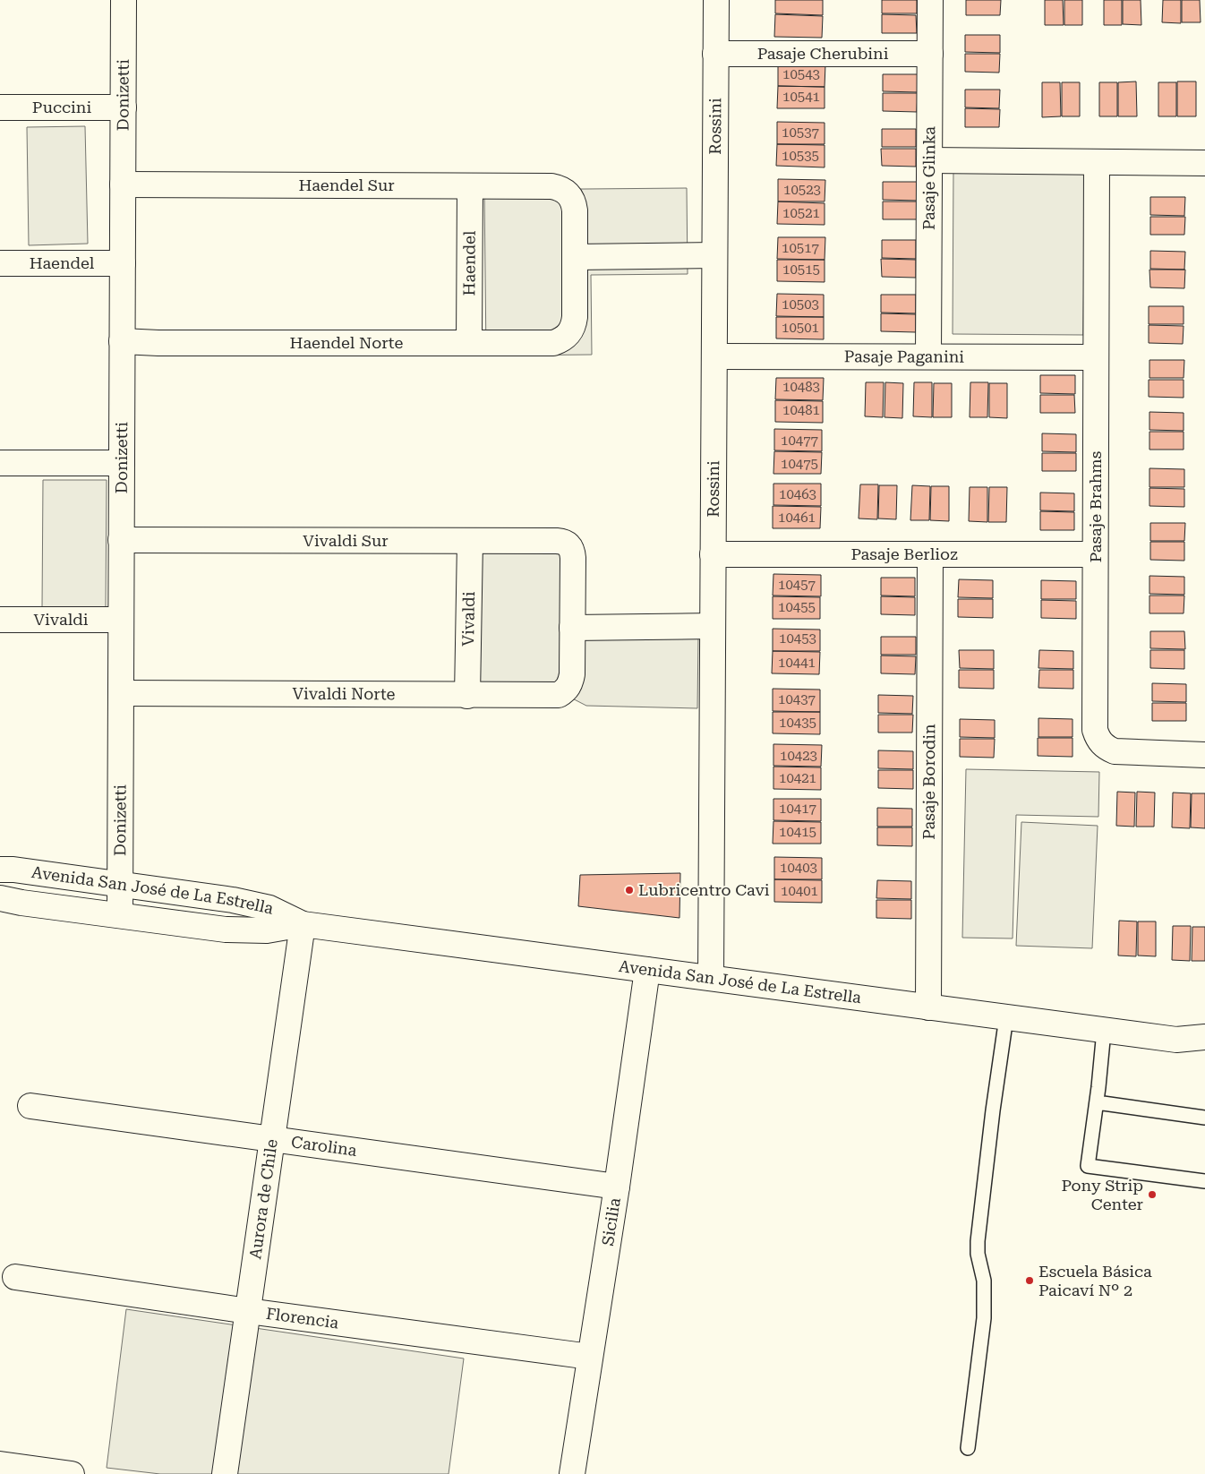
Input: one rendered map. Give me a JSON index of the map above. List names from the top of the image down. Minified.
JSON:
{"streets":{"street":["Pasaje Cherubini","Donizetti","Puccini","Rossini","Pasaje Glinka","Haendel Sur","Haendel","Haendel Norte","Pasaje Paganini","Pasaje Brahms","Vivaldi Sur","Pasaje Berlioz","Vivaldi","Vivaldi Norte","Pasaje Borodin","Avenida San José de La Estrella","Carolina","Aurora de Chile","Sicilia","Florencia"]},"crossings":[["Pasaje Cherubini","Rossini"],["Pasaje Cherubini","Pasaje Glinka"],["Donizetti","Puccini"],["Donizetti","Haendel Sur"],["Donizetti","Haendel"],["Donizetti","Haendel Norte"],["Donizetti","Vivaldi Sur"],["Donizetti","Vivaldi"],["Donizetti","Vivaldi Norte"],["Donizetti","Avenida San José de La Estrella"],["Rossini","Pasaje Paganini"],["Rossini","Pasaje Berlioz"],["Rossini","Avenida San José de La Estrella"],["Pasaje Glinka","Pasaje Paganini"],["Haendel Sur","Haendel"],["Haendel Sur","Haendel Norte"],["Haendel","Haendel Norte"],["Pasaje Paganini","Pasaje Brahms"],["Pasaje Brahms","Pasaje Berlioz"],["Vivaldi Sur","Vivaldi"],["Vivaldi Sur","Vivaldi Norte"],["Pasaje Berlioz","Pasaje Borodin"],["Vivaldi","Vivaldi Norte"],["Pasaje Borodin","Avenida San José de La Estrella"],["Avenida San José de La Estrella","Aurora de Chile"],["Avenida San José de La Estrella","Sicilia"],["Carolina","Aurora de Chile"],["Carolina","Sicilia"],["Aurora de Chile","Florencia"],["Sicilia","Florencia"]],"places":["Lubricentro Cavi","Pony Strip Center","Escuela Básica Paicaví Nº 2"],"house_numbers":["10543","10541","10537","10535","10523","10521","10517","10515","10503","10501","10483","10481","10477","10475","10463","10461","10457","10455","10453","10441","10437","10435","10423","10421","10417","10415","10403","10401"]}
